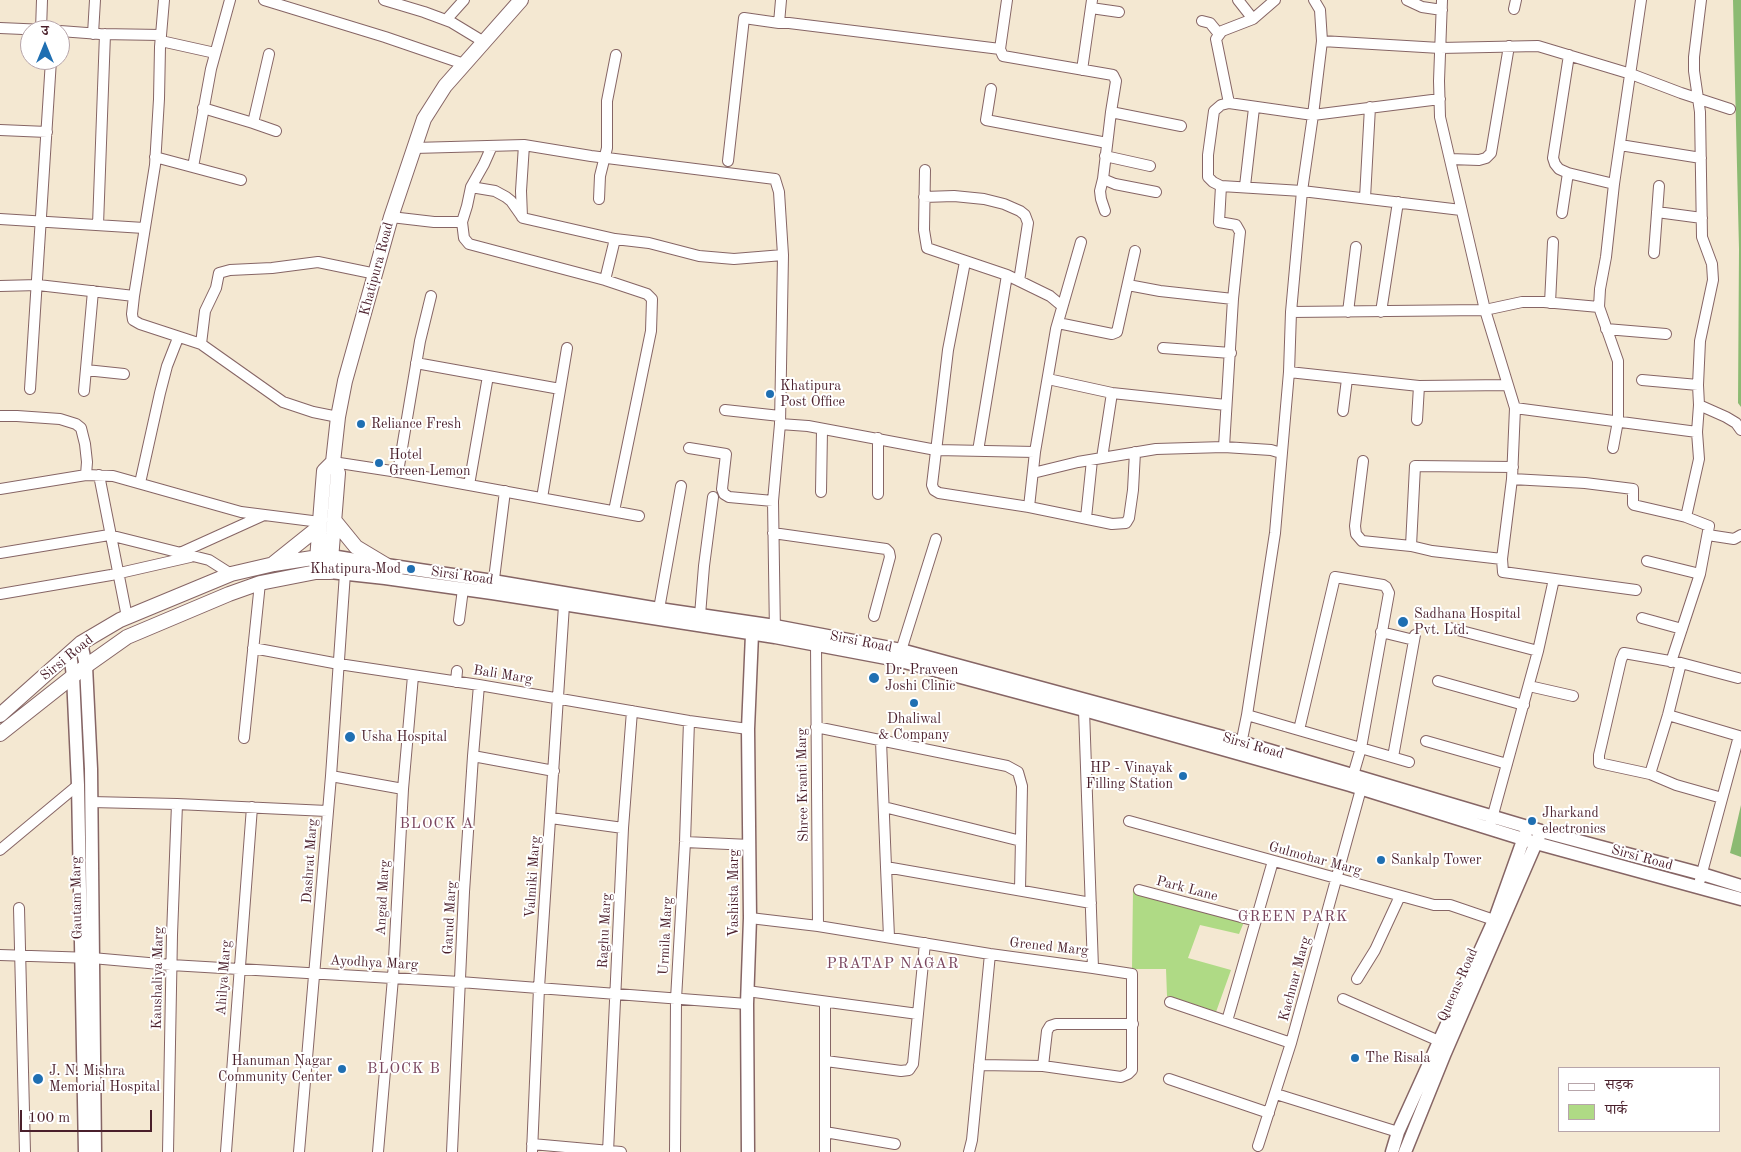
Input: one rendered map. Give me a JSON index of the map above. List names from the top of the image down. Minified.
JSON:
{"streets":{"main road":["Khatipura Road","Sirsi Road"],"street":["Bali Marg","Shree Kranti Marg","Gulmohar Marg","Dashrat Marg","Valmiki Marg","Park Lane","Vashista Marg","Gautam Marg","Angad Marg","Garud Marg","Raghu Marg","Urmila Marg","Grened Marg","Ayodhya Marg","Kaushaliya Marg","Ahilya Marg","Kachnar Marg","Queens Road"]},"crossings":[["Khatipura Road","Sirsi Road"],["Sirsi Road","Shree Kranti Marg"],["Sirsi Road","Dashrat Marg"],["Sirsi Road","Valmiki Marg"],["Sirsi Road","Vashista Marg"],["Sirsi Road","Gautam Marg"],["Sirsi Road","Grened Marg"],["Sirsi Road","Kachnar Marg"],["Sirsi Road","Queens Road"],["Bali Marg","Dashrat Marg"],["Bali Marg","Valmiki Marg"],["Bali Marg","Vashista Marg"],["Bali Marg","Angad Marg"],["Bali Marg","Garud Marg"],["Bali Marg","Raghu Marg"],["Bali Marg","Urmila Marg"],["Shree Kranti Marg","Grened Marg"],["Gulmohar Marg","Kachnar Marg"],["Gulmohar Marg","Queens Road"],["Dashrat Marg","Ayodhya Marg"],["Valmiki Marg","Ayodhya Marg"],["Vashista Marg","Grened Marg"],["Vashista Marg","Ayodhya Marg"],["Gautam Marg","Ayodhya Marg"],["Angad Marg","Ayodhya Marg"],["Garud Marg","Ayodhya Marg"],["Raghu Marg","Ayodhya Marg"],["Urmila Marg","Ayodhya Marg"],["Ayodhya Marg","Kaushaliya Marg"],["Ayodhya Marg","Ahilya Marg"]],"districts":["BLOCK A","GREEN PARK","PRATAP NAGAR","BLOCK B"],"places":["Khatipura Post Office","Reliance Fresh","Hotel Green Lemon","Khatipura Mod","Sadhana Hospital Pvt. Ltd.","Dr. Praveen Joshi Clinic","Dhaliwal & Company","Usha Hospital","HP - Vinayak Filling Station","Jharkand electronics","Sankalp Tower","The Risala","Hanuman Nagar Community Center","J. N. Mishra Memorial Hospital"],"legend":["सड़क","पार्क"],"scale_bar":"100 m","north":"top"}
